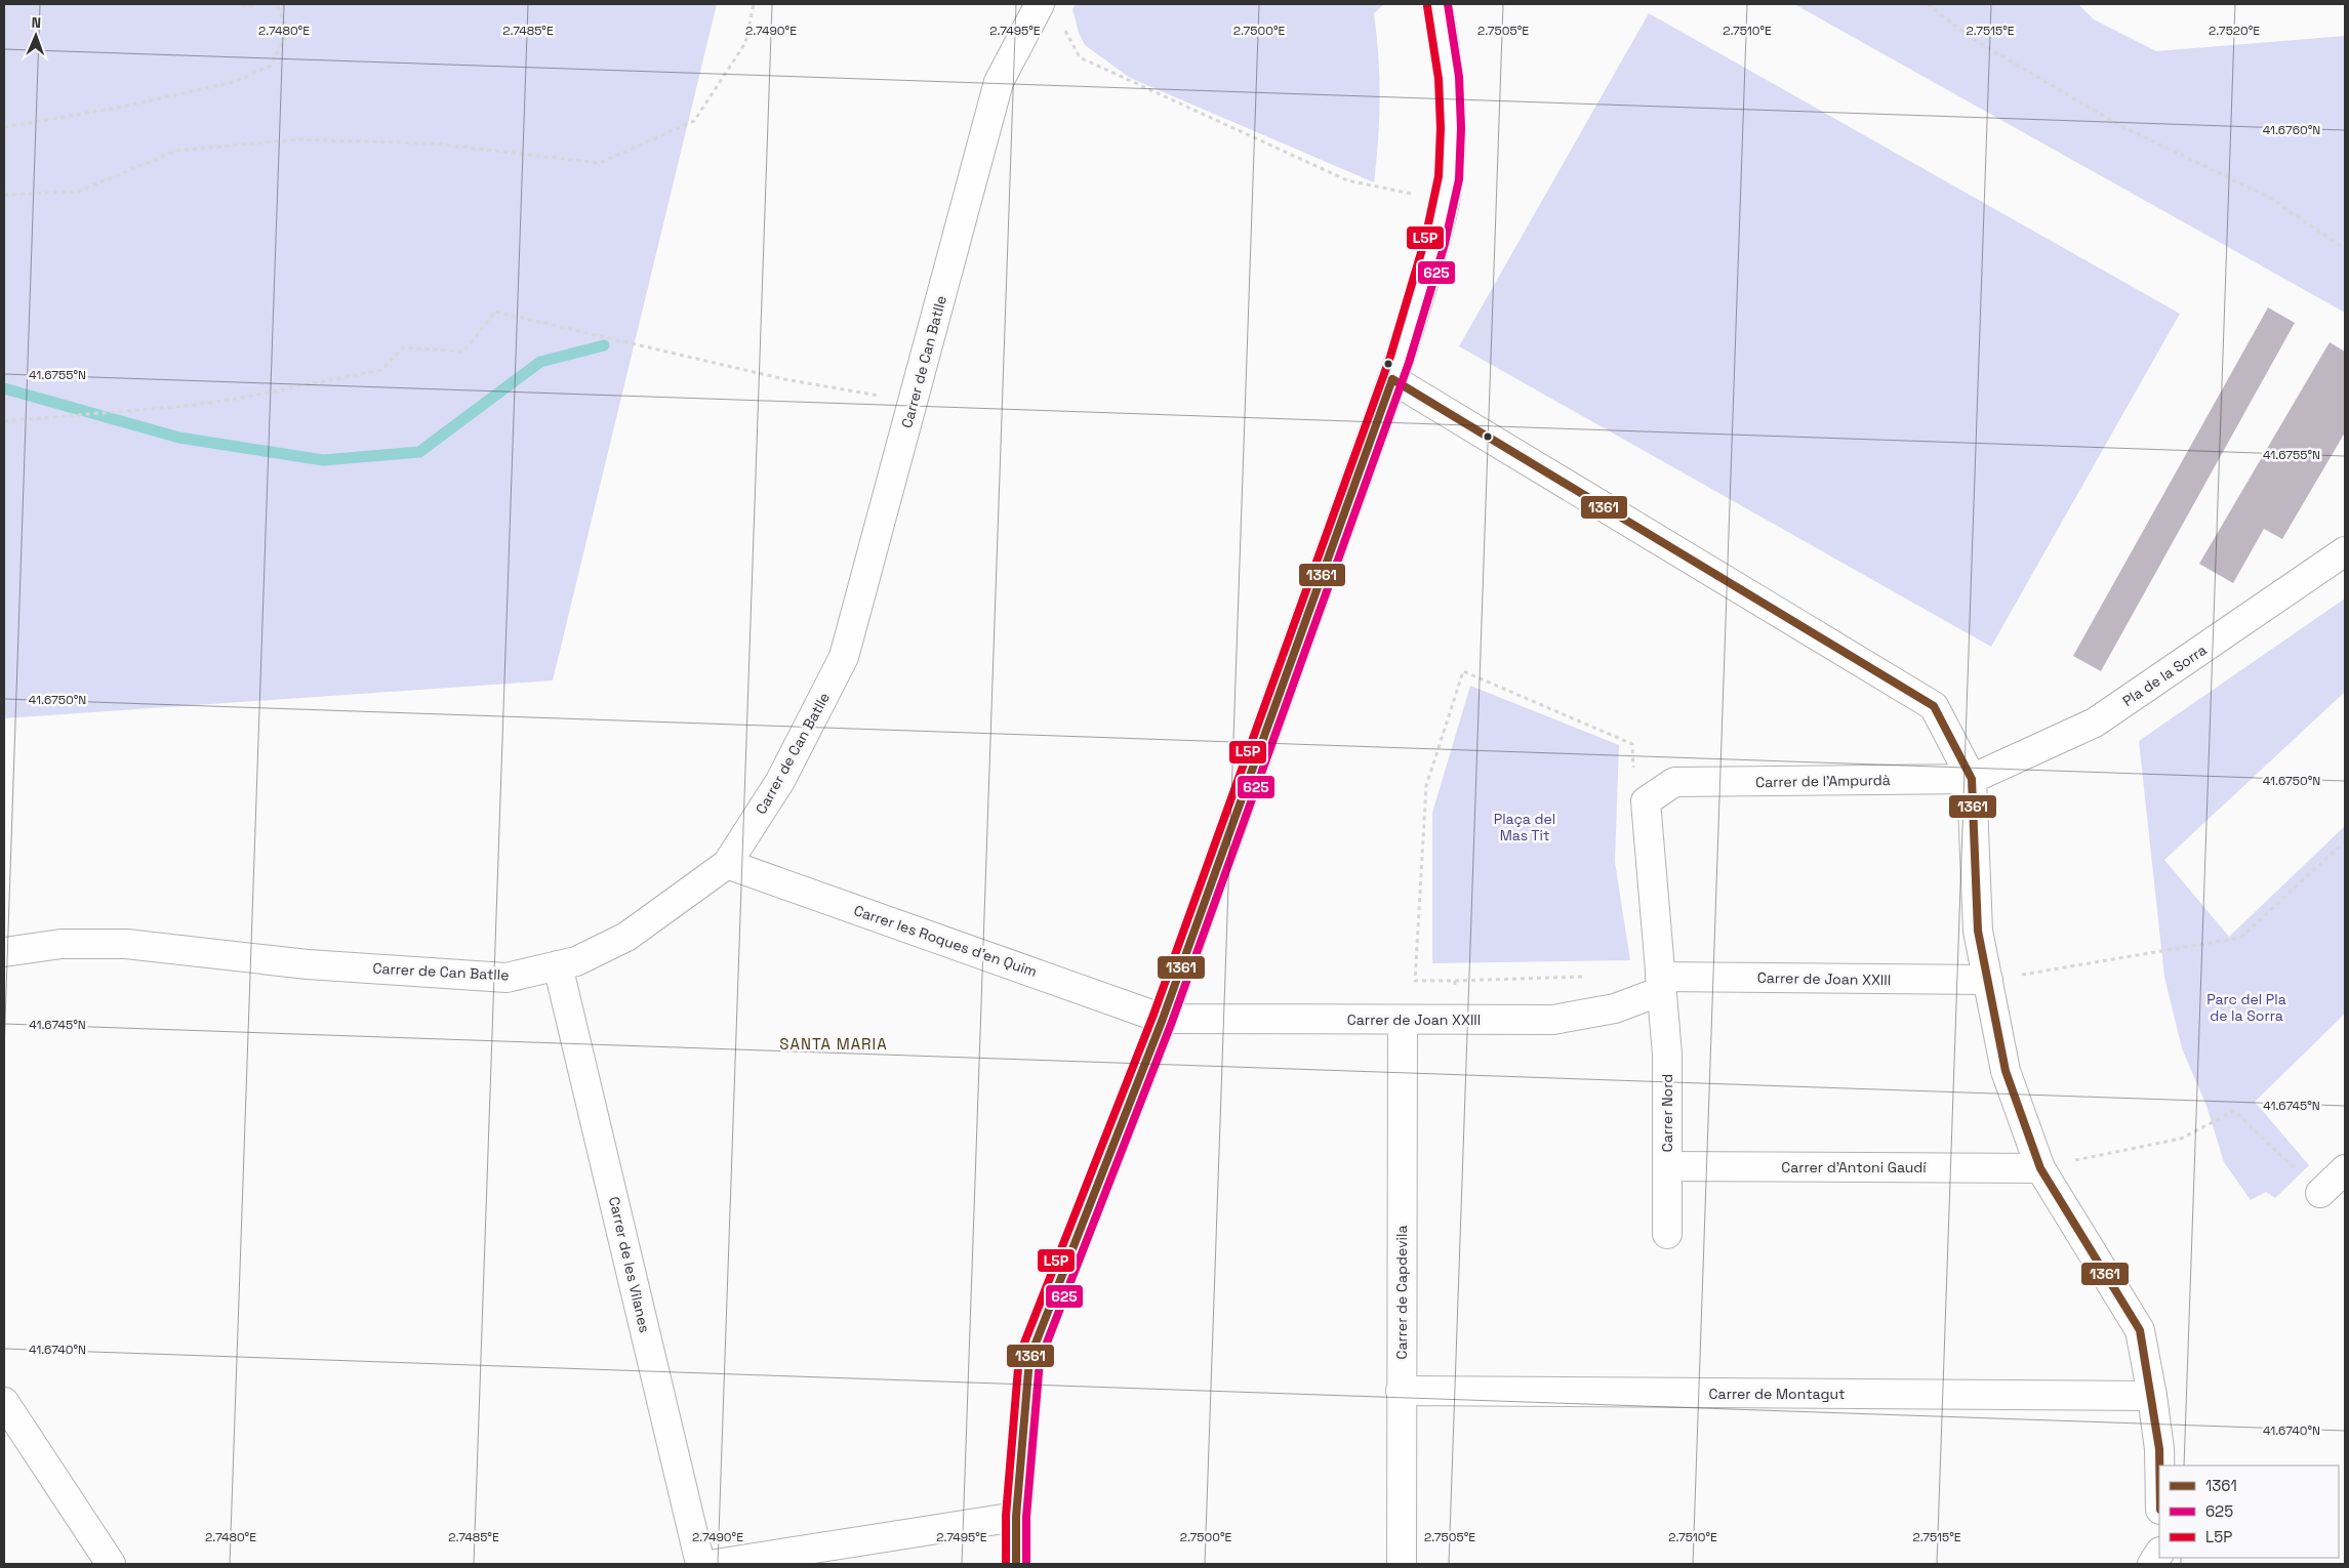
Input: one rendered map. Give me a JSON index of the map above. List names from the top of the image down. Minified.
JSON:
{"streets":{"street":["Carrer de Can Batlle","Pla de la Sorra","Carrer de l'Ampurdà","Carrer les Roques d'en Quim","Carrer de Joan XXIII","Carrer Nord","Carrer d'Antoni Gaudí","Carrer de les Vilanes","Carrer de Capdevila","Carrer de Montagut"]},"crossings":[["Carrer de Can Batlle","Carrer les Roques d'en Quim"],["Carrer de Can Batlle","Carrer de les Vilanes"],["Pla de la Sorra","Carrer de l'Ampurdà"],["Carrer de l'Ampurdà","Carrer de Joan XXIII"],["Carrer de l'Ampurdà","Carrer Nord"],["Carrer les Roques d'en Quim","Carrer de Joan XXIII"],["Carrer de Joan XXIII","Carrer Nord"],["Carrer de Joan XXIII","Carrer de Capdevila"],["Carrer Nord","Carrer d'Antoni Gaudí"],["Carrer de Capdevila","Carrer de Montagut"]],"districts":["SANTA MARIA"],"parks":["Plaça del Mas Tit","Parc del Pla de la Sorra"],"lines":["transit line 625","transit line L5P","transit line 1361"],"legend":["1361","625","L5P"],"north":"top","coordinates":["2.7480°E","2.7485°E","2.7490°E","2.7495°E","2.7500°E","2.7505°E","2.7510°E","2.7515°E","2.7520°E","41.6760°N","41.6755°N","41.6750°N","41.6745°N","41.6740°N"]}
